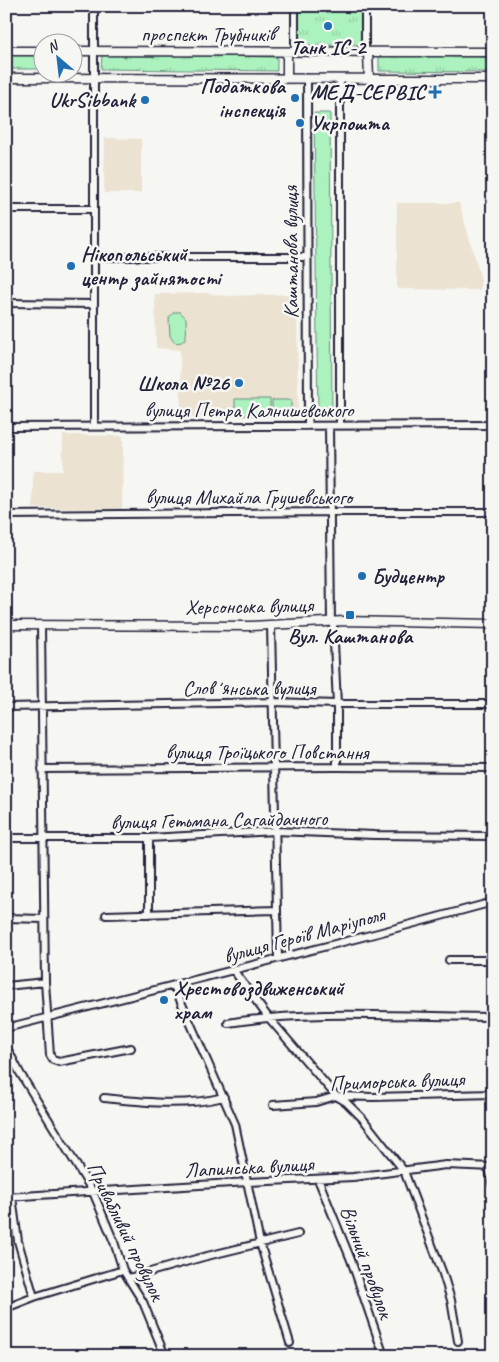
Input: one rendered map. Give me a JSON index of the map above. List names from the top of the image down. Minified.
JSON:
{"streets":{"main road":["проспект Трубників","Херсонська вулиця"],"street":["Каштанова вулиця","вулиця Петра Калнишевського","вулиця Михайла Грушевського","Словʼянська вулиця","вулиця Троїцького Повстання","вулиця Гетьмана Сагайдачного","вулиця Героїв Маріуполя","Приморська вулиця","Лапинська вулиця","Привабливий провулок","Вільний провулок"]},"crossings":[["Каштанова вулиця","вулиця Петра Калнишевського"],["Лапинська вулиця","Привабливий провулок"],["Лапинська вулиця","Вільний провулок"]],"places":{"other":["Танк ІС-2","Податкова інспекція","UkrSibbank","Укрпошта","Нікопольський центр зайнятості","Школа №26","Будцентр","Хрестовоздвиженський храм"],"health":["МЕД-СЕРВІС"],"transit":["Вул. Каштанова"]},"north":"top left"}
